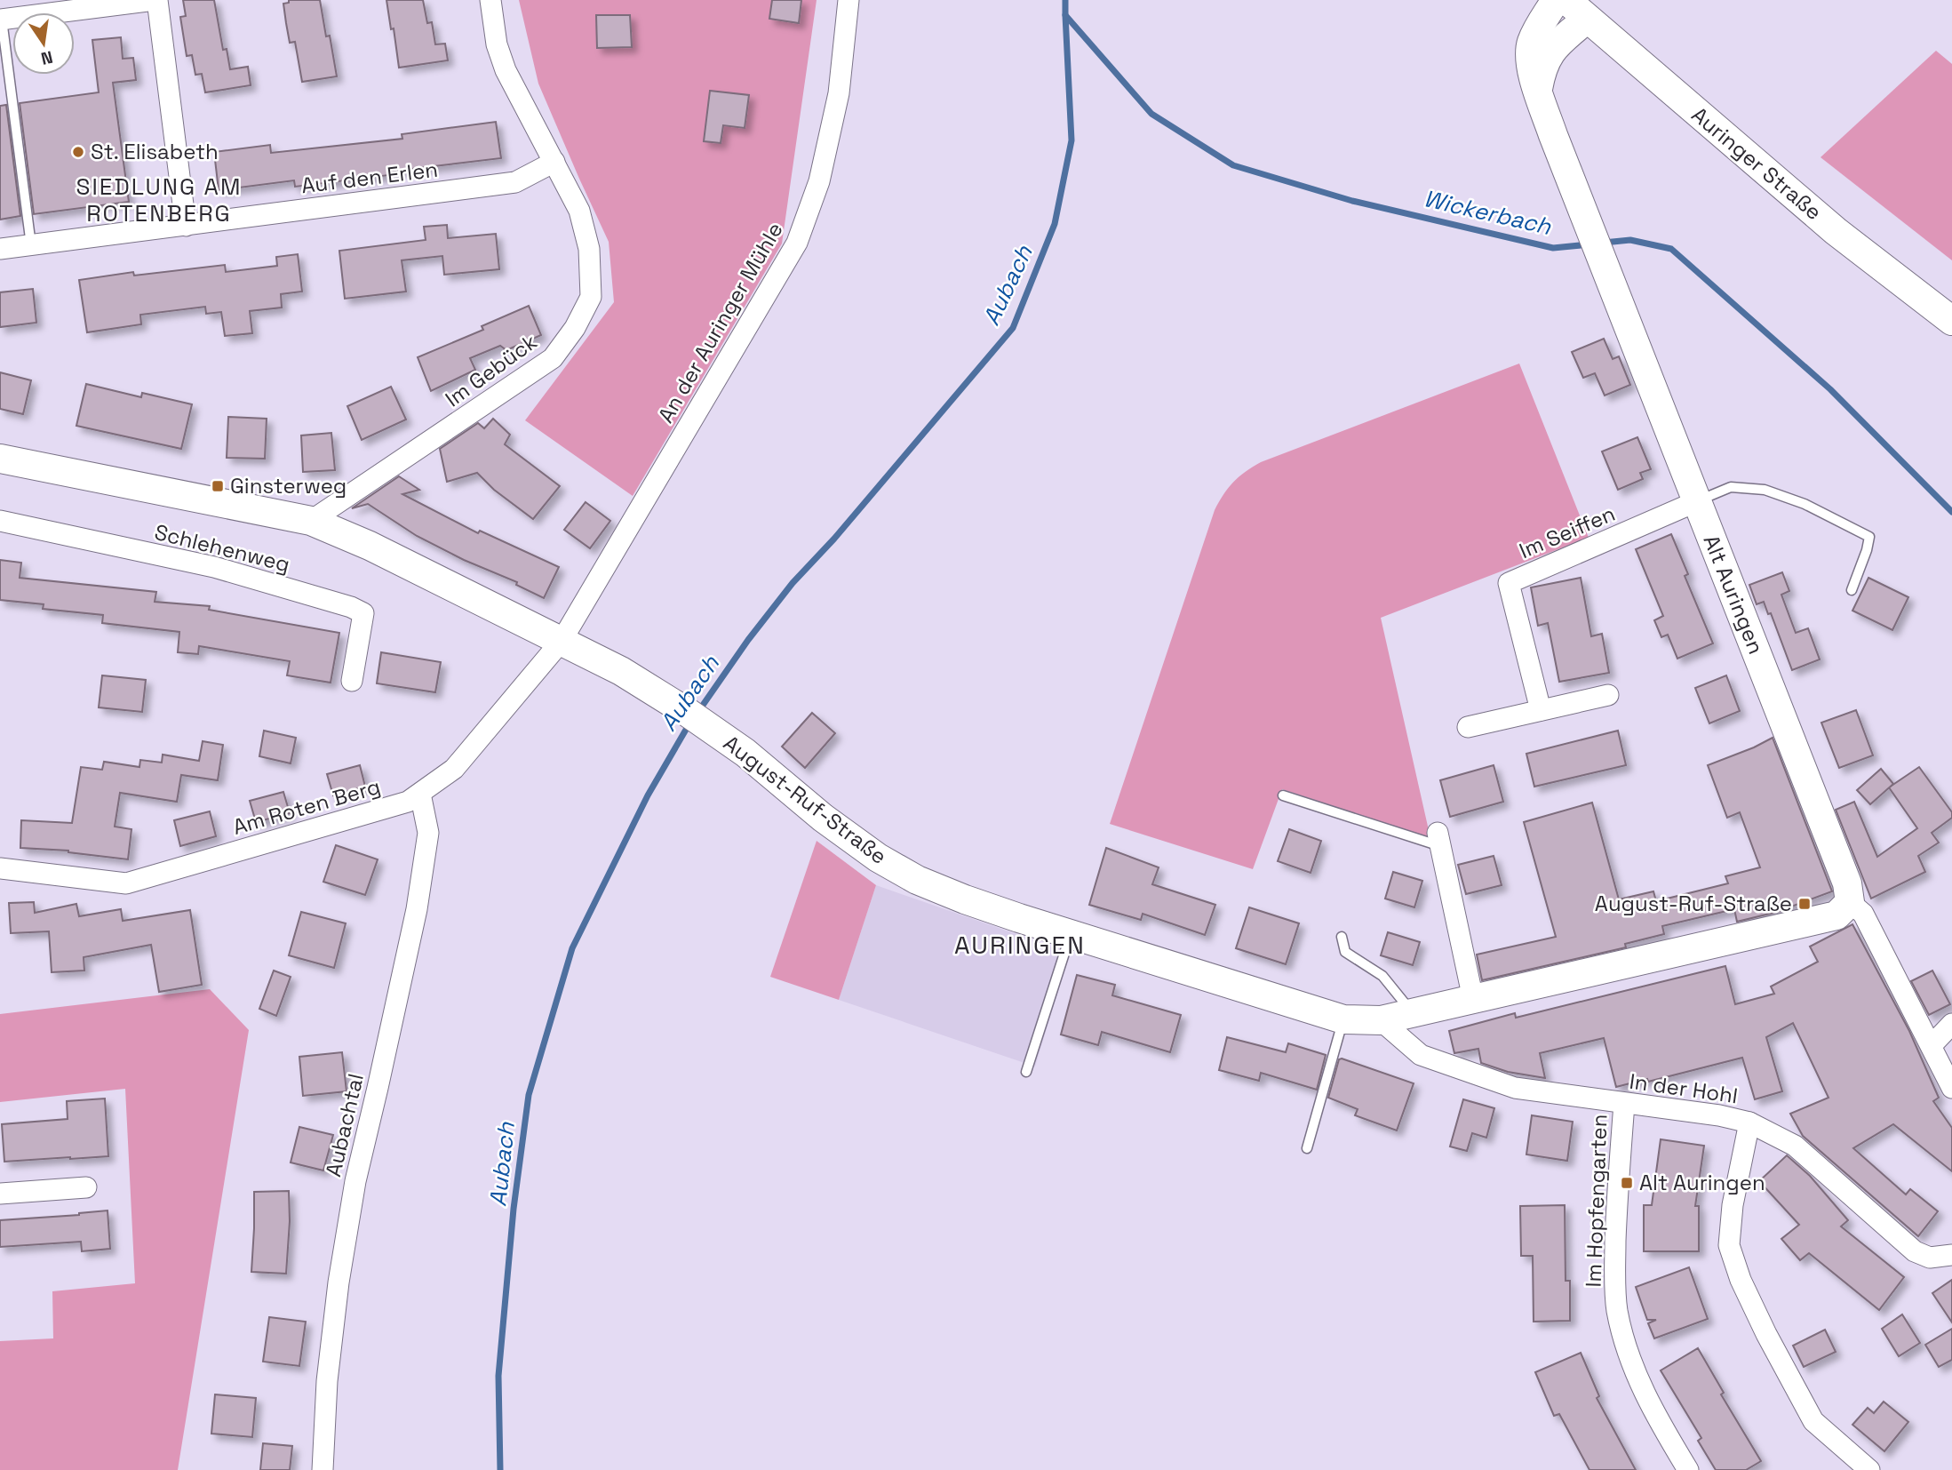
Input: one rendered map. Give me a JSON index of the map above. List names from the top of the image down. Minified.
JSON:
{"streets":{"street":["Auringer Straße","Auf den Erlen","An der Auringer Mühle","Im Gebück","Im Seiffen","Schlehenweg","Alt Auringen","August-Ruf-Straße","Am Roten Berg","In der Hohl","Aubachtal","Im Hopfengarten"]},"crossings":[["Auf den Erlen","Im Gebück"],["An der Auringer Mühle","August-Ruf-Straße"],["An der Auringer Mühle","Am Roten Berg"],["Im Gebück","August-Ruf-Straße"],["Im Seiffen","Alt Auringen"],["Alt Auringen","August-Ruf-Straße"],["August-Ruf-Straße","Am Roten Berg"],["August-Ruf-Straße","In der Hohl"],["Am Roten Berg","Aubachtal"],["In der Hohl","Im Hopfengarten"]],"districts":["SIEDLUNG AM ROTENBERG","AURINGEN"],"water":["Wickerbach","Aubach"],"places":{"other":["St. Elisabeth"],"transit":["Ginsterweg","August-Ruf-Straße","Alt Auringen"]},"north":"bottom"}
